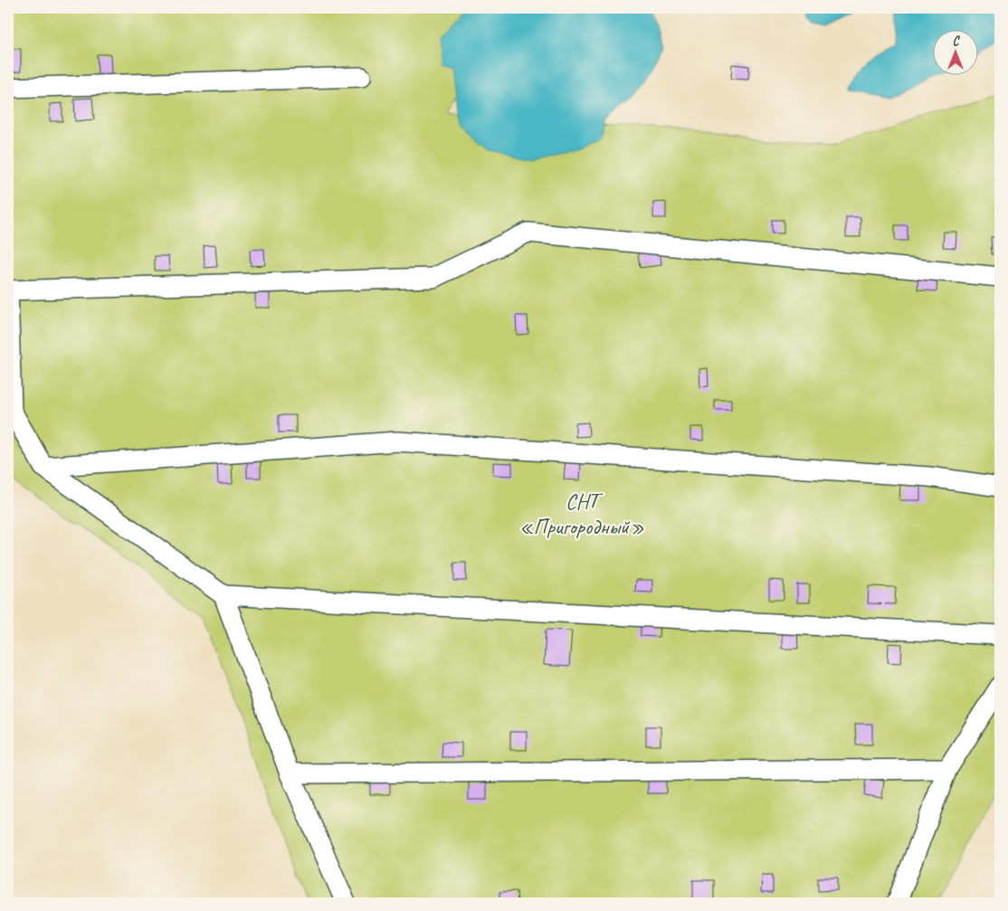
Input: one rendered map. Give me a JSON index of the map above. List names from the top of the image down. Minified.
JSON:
{"parks":["СНТ «Пригородный»"],"north":"top"}
